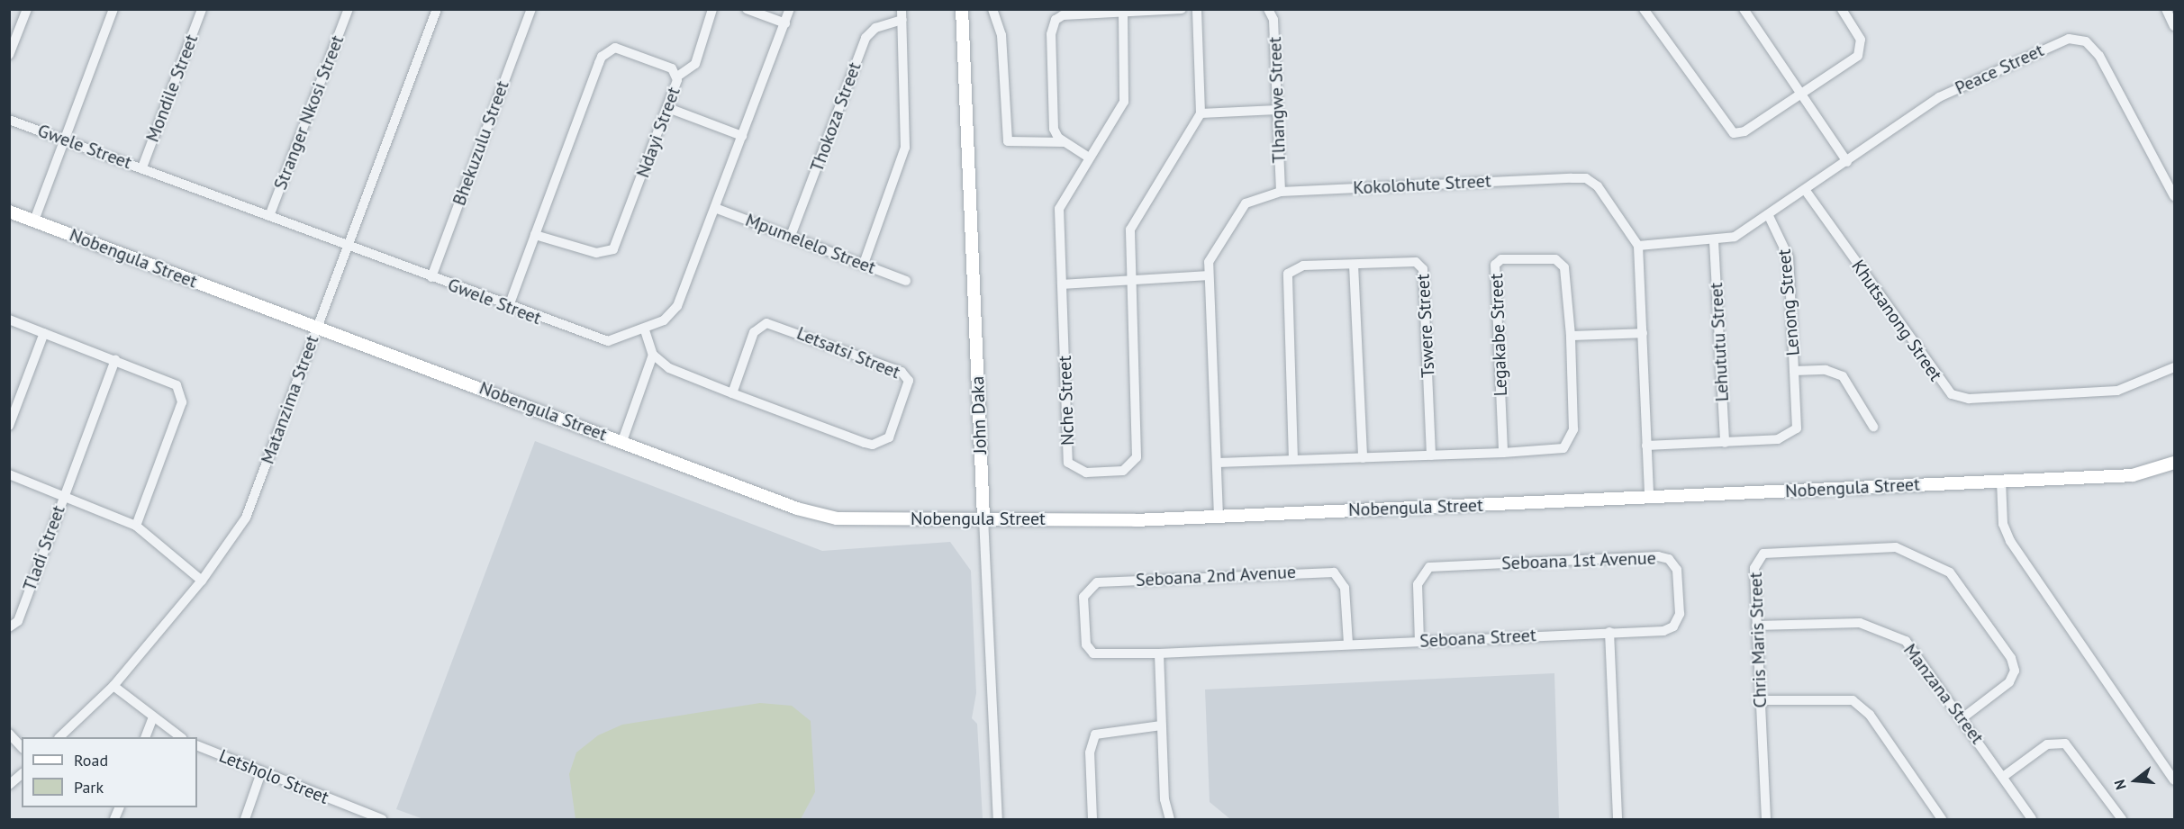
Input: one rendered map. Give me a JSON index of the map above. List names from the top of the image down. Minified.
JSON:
{"streets":{"street":["Peace Street","Mondile Street","Tlhangwe Street","Stranger Nkosi Street","Thokoza Street","Ndayi Street","Bhekuzulu Street","Gwele Street","Kokolohute Street","Mpumelelo Street","Nobengula Street","Lenong Street","Khutsanong Street","Tswere Street","Legakabe Street","Lehututu Street","Letsatsi Street","Matanzima Street","Nche Street","John Daka","Tladi Street","Seboana 1st Avenue","Seboana 2nd Avenue","Seboana Street","Chris Maris Street","Manzana Street","Letsholo Street"]},"crossings":[["Peace Street","Lenong Street"],["Peace Street","Khutsanong Street"],["Mondile Street","Gwele Street"],["Tlhangwe Street","Kokolohute Street"],["Stranger Nkosi Street","Gwele Street"],["Thokoza Street","Mpumelelo Street"],["Ndayi Street","Gwele Street"],["Bhekuzulu Street","Gwele Street"],["Gwele Street","Mpumelelo Street"],["Gwele Street","Matanzima Street"],["Kokolohute Street","Nobengula Street"],["Kokolohute Street","Legakabe Street"],["Nobengula Street","Matanzima Street"],["Nobengula Street","John Daka"],["Lenong Street","Lehututu Street"],["Tswere Street","Legakabe Street"],["Seboana 1st Avenue","Seboana Street"],["Seboana 2nd Avenue","Seboana Street"],["Chris Maris Street","Manzana Street"]],"legend":["Road","Park"],"north":"left"}
